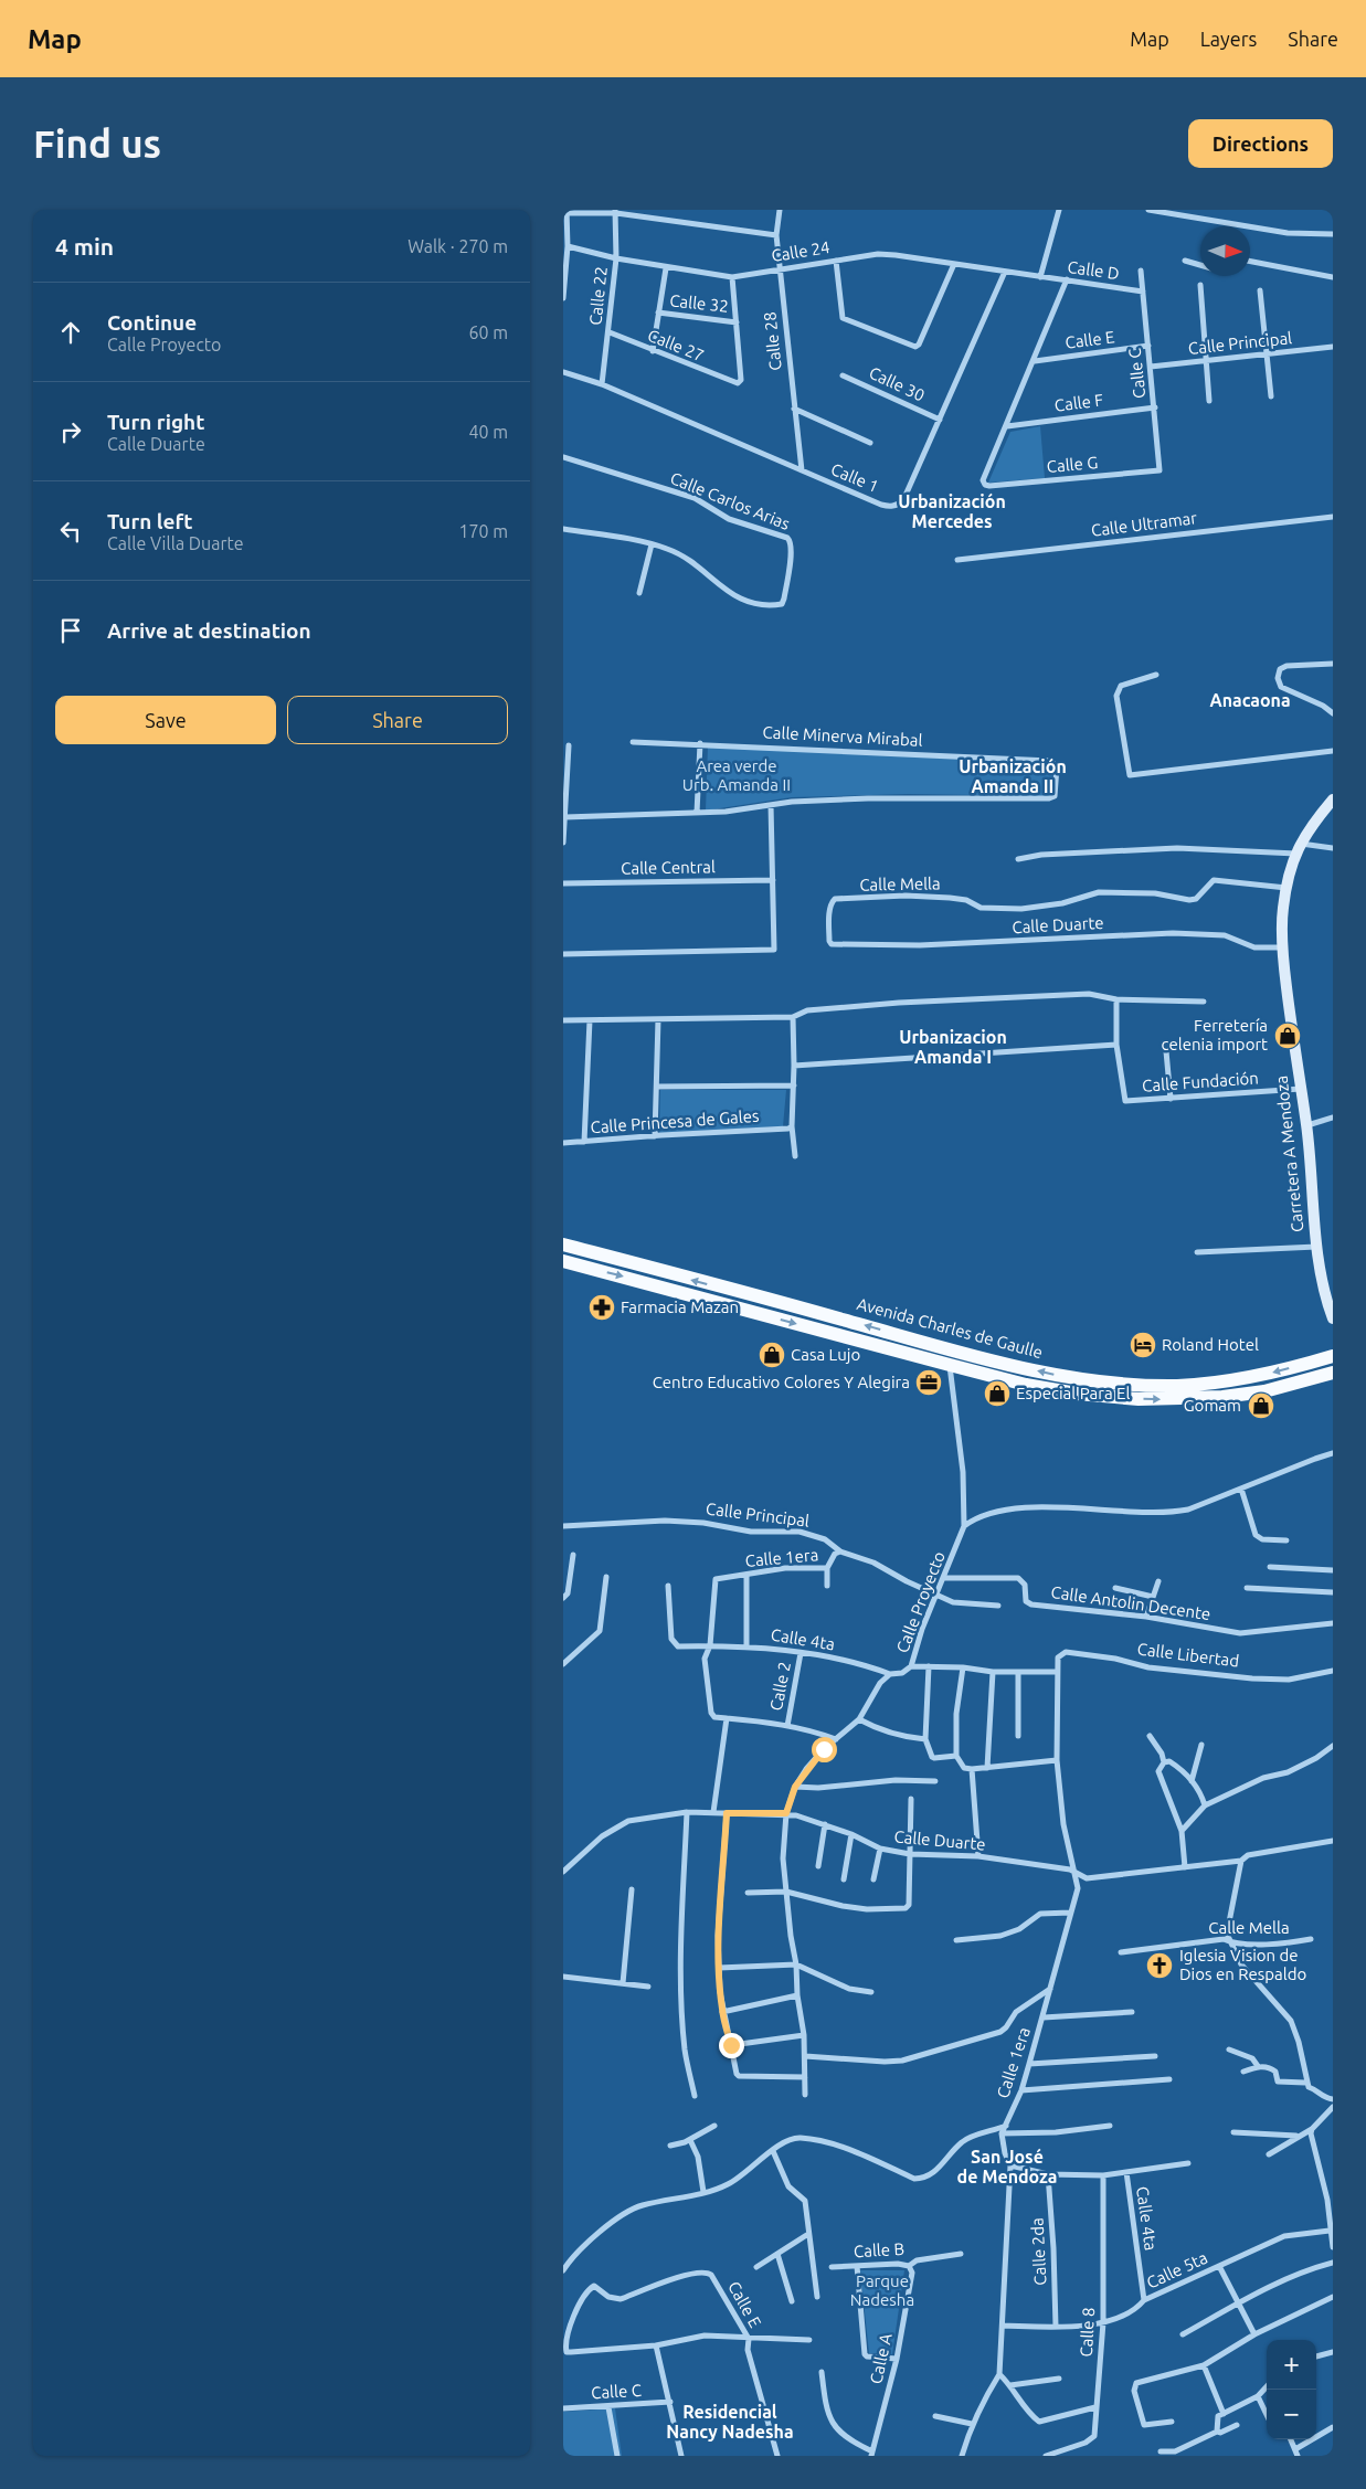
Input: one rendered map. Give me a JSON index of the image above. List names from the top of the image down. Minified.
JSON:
{"streets":{"main road":["Avenida Charles de Gaulle"],"street":["Calle 24","Calle D","Calle 22","Calle 32","Calle E","Calle 28","Calle Principal","Calle 27","Calle C","Calle 30","Calle F","Calle G","Calle 1","Calle Carlos Arias","Calle Ultramar","Calle Minerva Mirabal","Calle Central","Calle Mella","Calle Duarte","Calle Fundación","Calle Princesa de Gales","Carretera A Mendoza","Calle 1era","Calle Proyecto","Calle Antolin Decente","Calle 4ta","Calle Libertad","Calle 2","Calle B","Calle 2da","Calle 5ta","Calle 8","Calle A"]},"crossings":[["Calle 24","Calle D"],["Calle 24","Calle 22"],["Calle 24","Calle 28"],["Calle 24","Calle 1"],["Calle D","Calle C"],["Calle 22","Calle 27"],["Calle 22","Calle 1"],["Calle 32","Calle 27"],["Calle E","Calle C"],["Calle 28","Calle 1"],["Calle Principal","Calle C"],["Calle Principal","Calle 1era"],["Calle Principal","Calle Proyecto"],["Calle C","Calle F"],["Calle C","Calle G"],["Calle 30","Calle 1"],["Calle F","Calle G"],["Calle Mella","Calle Duarte"],["Calle Mella","Carretera A Mendoza"],["Calle Duarte","Carretera A Mendoza"],["Calle Duarte","Calle 1era"],["Calle Duarte","Calle Proyecto"],["Calle Fundación","Carretera A Mendoza"],["Avenida Charles de Gaulle","Calle Proyecto"],["Calle 1era","Calle 4ta"],["Calle 1era","Calle Libertad"],["Calle Proyecto","Calle Antolin Decente"],["Calle Proyecto","Calle 4ta"],["Calle 4ta","Calle 2"],["Calle 4ta","Calle 5ta"],["Calle B","Calle A"],["Calle 2da","Calle 5ta"],["Calle 5ta","Calle 8"]],"districts":["Urbanización Mercedes","Anacaona","Urbanización Amanda II","Urbanizacion Amanda I","San José de Mendoza","Residencial Nancy Nadesha"],"parks":["Area verde Urb. Amanda II","Parque Nadesha"],"places":{"shop":["Ferretería celenia import","Casa Lujo","Especial Para El","Gomam"],"pharmacy":["Farmacia Mazan"],"hotel":["Roland Hotel"],"office":["Centro Educativo Colores Y Alegira"],"church":["Iglesia Vision de Dios en Respaldo"]},"north":"right","page":{"header":"Map","nav":["Map","Layers","Share"],"buttons":["Directions",["Save","Share"]],"title":"Find us","heading":["4 min","Walk · 270 m"],"list":[["Continue","Calle Proyecto","60 m"],["Turn right","Calle Duarte","40 m"],["Turn left","Calle Villa Duarte","170 m"],"Arrive at destination"],"map_buttons":["+","−"]}}
